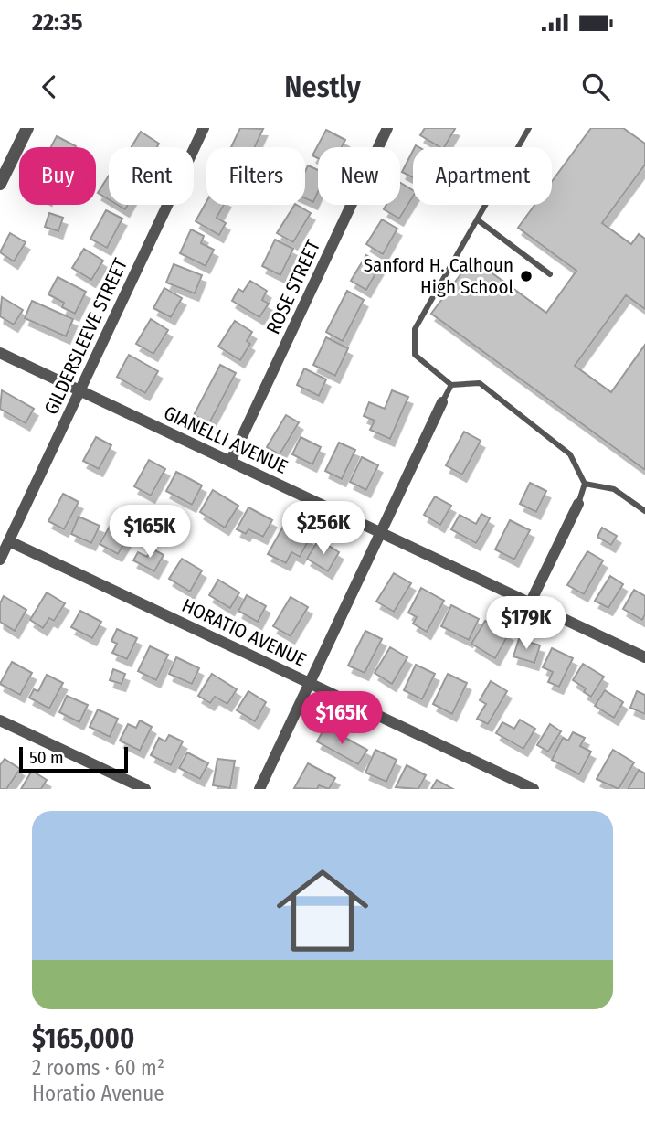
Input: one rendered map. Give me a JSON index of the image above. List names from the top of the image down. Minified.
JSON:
{"streets":{"street":["ROSE STREET","GILDERSLEEVE STREET","GIANELLI AVENUE","HORATIO AVENUE"]},"crossings":[["ROSE STREET","GIANELLI AVENUE"],["GILDERSLEEVE STREET","GIANELLI AVENUE"],["GILDERSLEEVE STREET","HORATIO AVENUE"]],"places":["Sanford H. Calhoun High School"],"scale_bar":"50 m","page":{"status":"22:35","header":"Nestly","chip":["Buy","Rent","Filters","New","Apartment"],"price":["$256K","$165K","$179K","$165K"],"scale":"50 m","list":[{"name":"$165,000","note":"2 rooms · 60 m² · Horatio Avenue"}]}}
